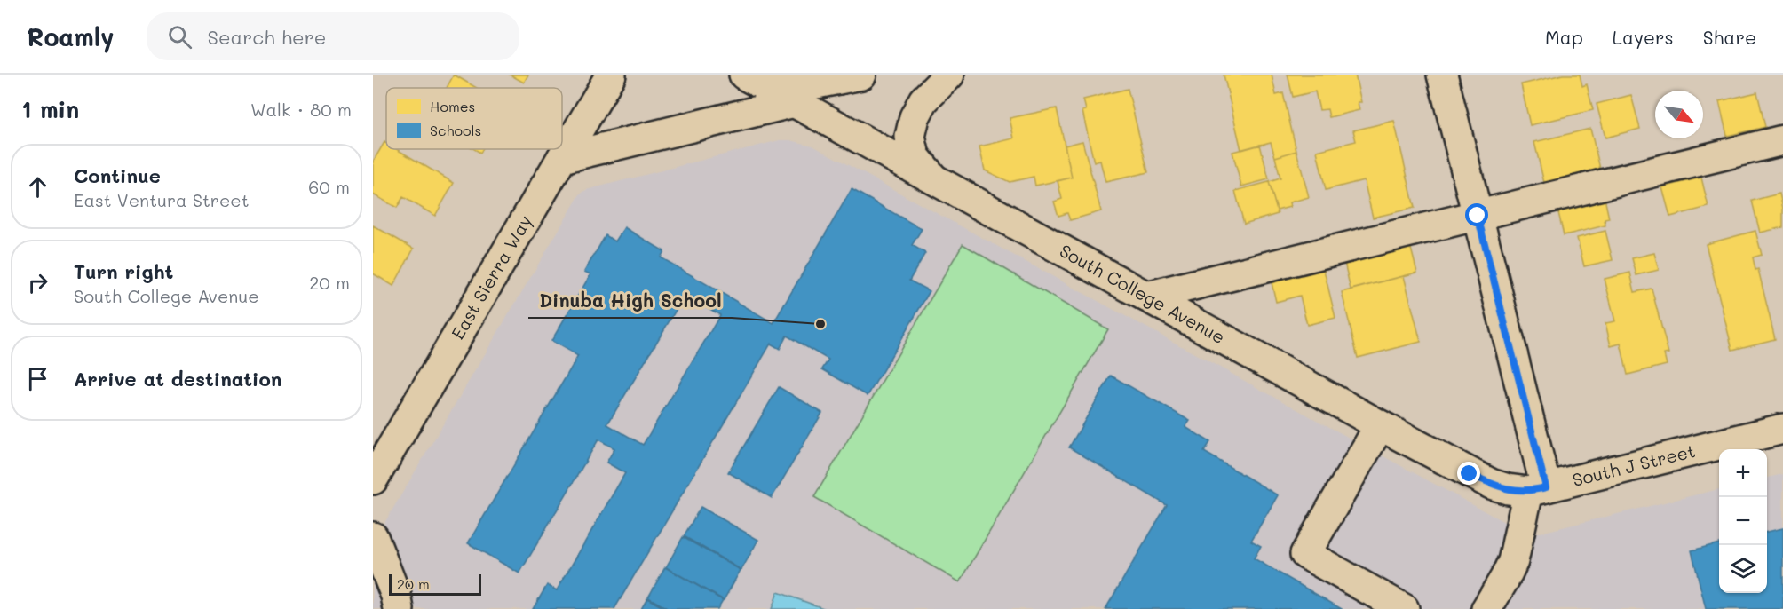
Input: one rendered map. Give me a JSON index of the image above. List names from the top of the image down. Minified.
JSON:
{"streets":{"street":["East Sierra Way","South College Avenue","South J Street"]},"crossings":[["South College Avenue","South J Street"]],"places":["Dinuba High School"],"legend":["Homes","Schools"],"scale_bar":"20 m","north":"bottom right","page":{"header":"Roamly","search":"Search here","nav":["Map","Layers","Share"],"heading":["1 min","Walk · 80 m"],"list":[["Continue","East Ventura Street","60 m"],["Turn right","South College Avenue","20 m"],"Arrive at destination"],"map_buttons":["+","−"],"scale":"20 m"}}
